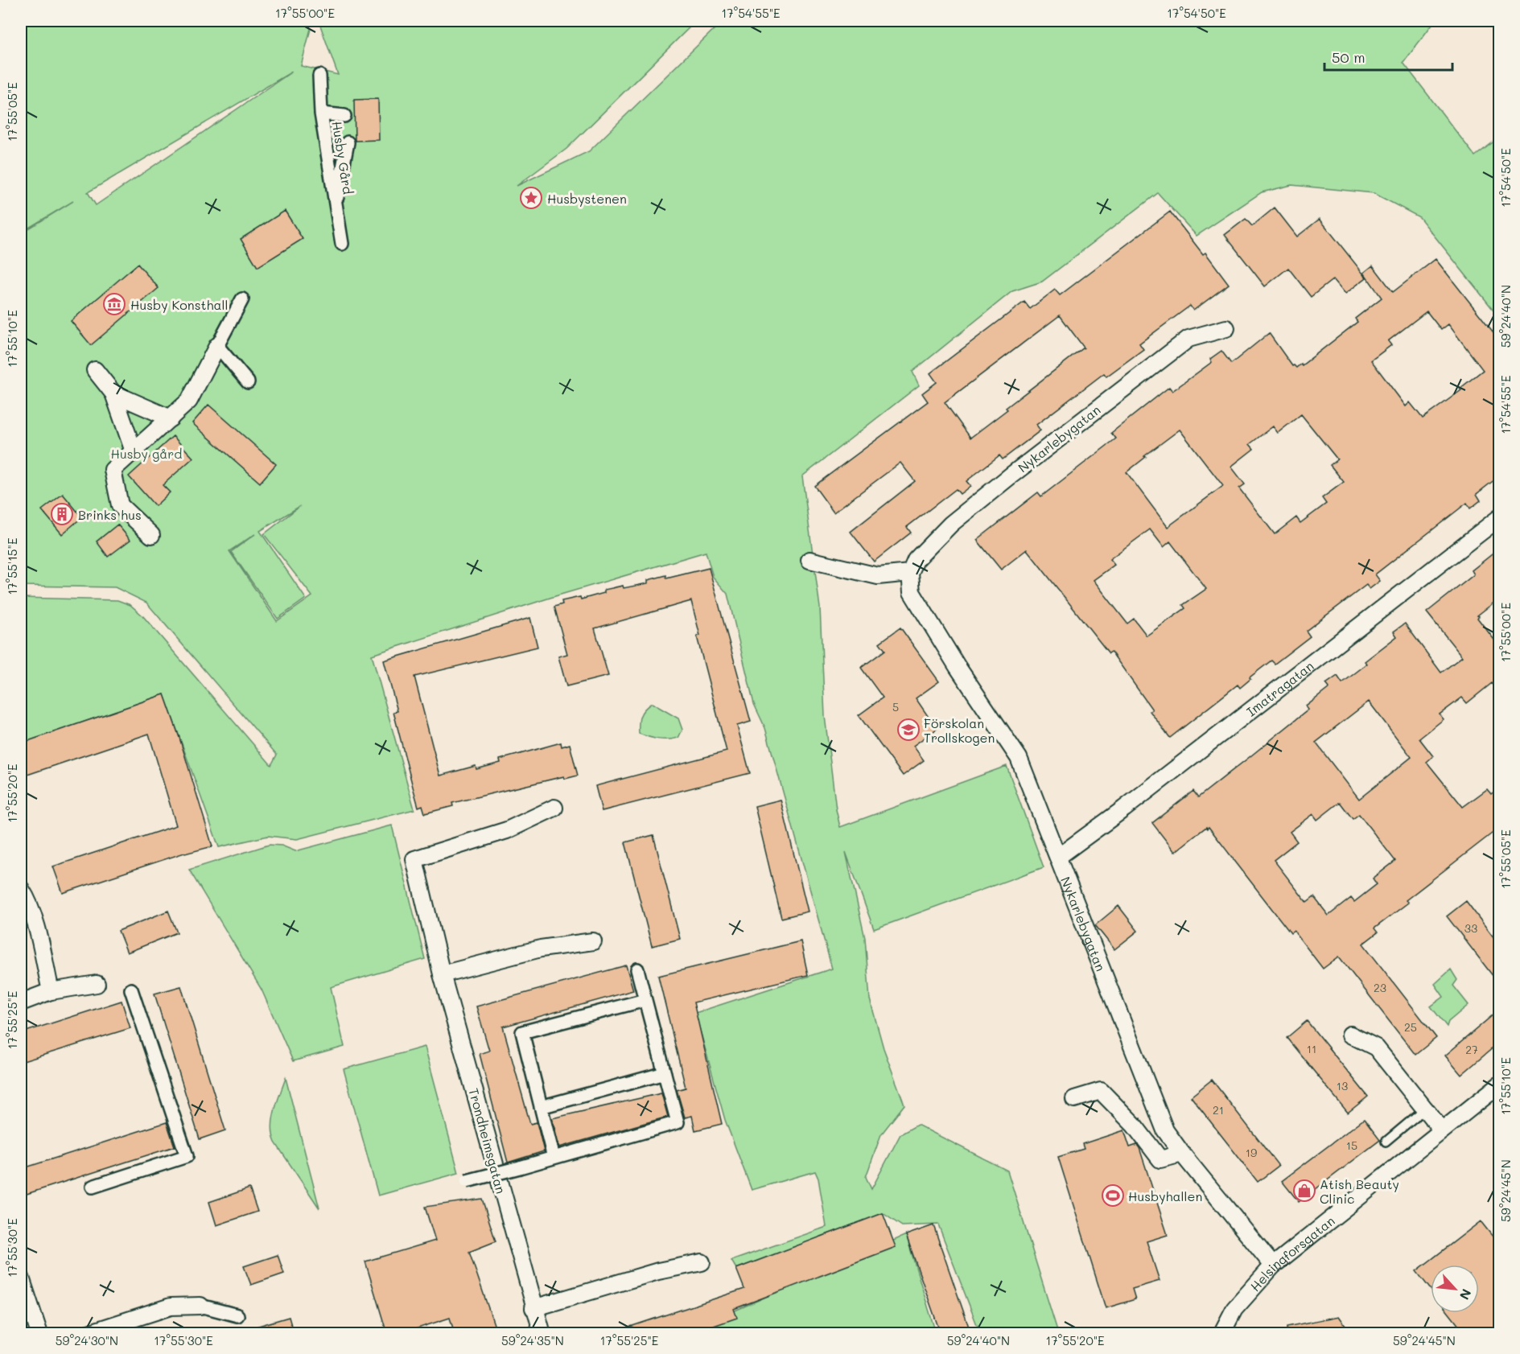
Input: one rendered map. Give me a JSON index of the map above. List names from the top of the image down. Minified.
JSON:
{"streets":{"street":["Husby Gård","Nykarlebygatan","Imatragatan","Trondheimsgatan","Helsingforsgatan"]},"crossings":[["Nykarlebygatan","Imatragatan"],["Nykarlebygatan","Helsingforsgatan"]],"parks":["Husby gård"],"places":{"place":["Husbystenen"],"museum":["Husby Konsthall"],"building":["Brinks hus"],"school or university":["Förskolan Trollskogen"],"shop":["Atish Beauty Clinic"],"sports":["Husbyhallen"]},"house_numbers":["5","33","23","25","11","27","13","21","15","19"],"scale_bar":"50 m","north":"bottom right","coordinates":["17°55'00\"E","17°54'55\"E","17°54'50\"E","17°55'05\"E","59°24'40\"N","17°55'10\"E","17°55'15\"E","17°55'20\"E","17°55'25\"E","59°24'45\"N","17°55'30\"E","59°24'30\"N","59°24'35\"N"]}
